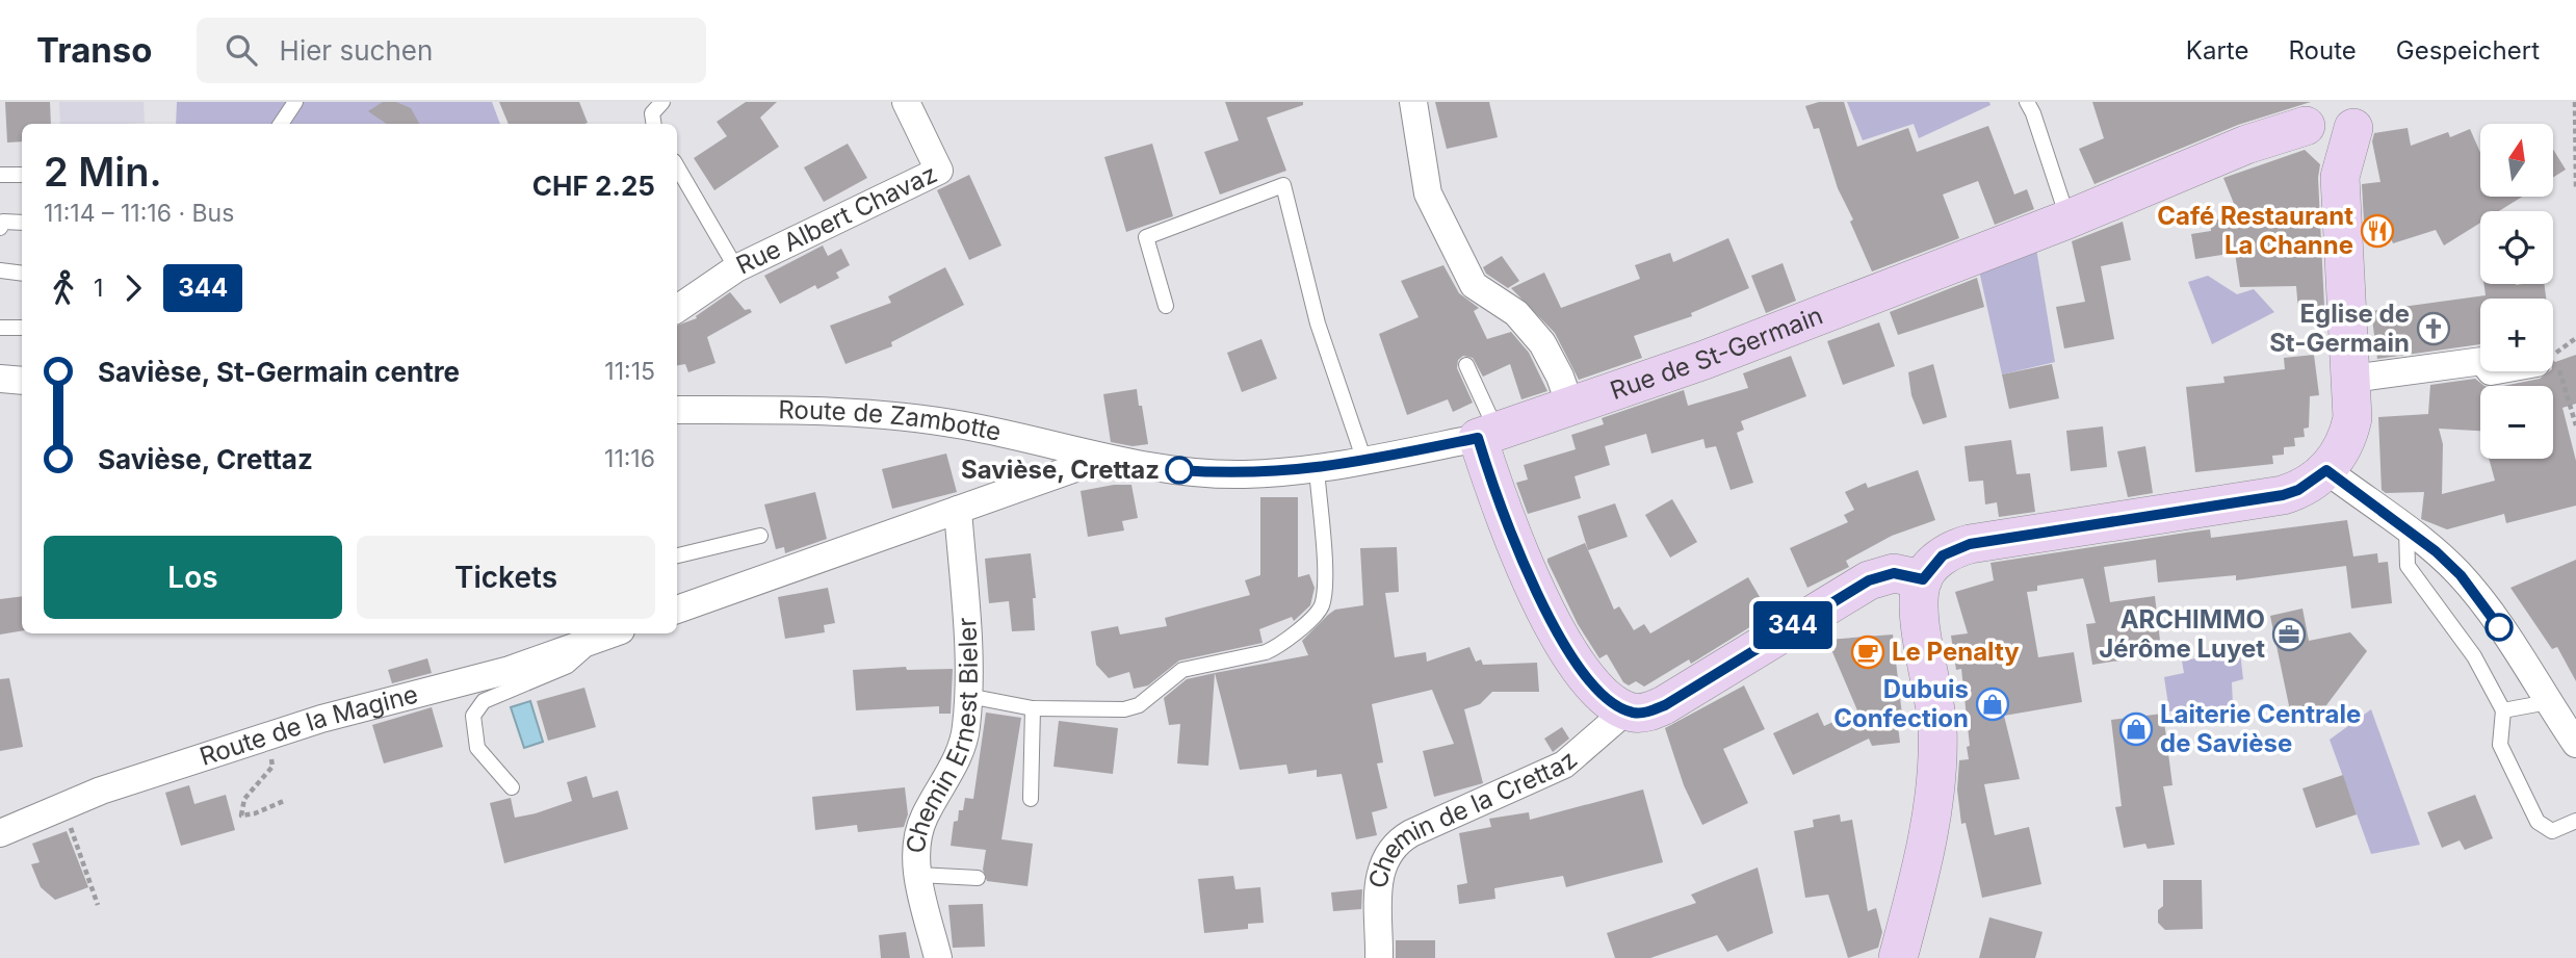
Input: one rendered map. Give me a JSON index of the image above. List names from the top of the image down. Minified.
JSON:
{"streets":{"street":["Rue Albert Chavaz","Rue de St-Germain","Route de Zambotte","Route de la Magine","Chemin Ernest Bieler","Chemin de la Crettaz"]},"crossings":[["Rue de St-Germain","Route de Zambotte"]],"places":{"restaurant":["Café Restaurant La Channe"],"church":["Eglise de St-Germain"],"other":["Savièse, Crettaz"],"office":["ARCHIMMO Jérôme Luyet"],"cafe":["Le Penalty"],"shop":["Dubuis Confection","Laiterie Centrale de Savièse"]},"lines":["bus line 344"],"north":"top","page":{"header":"Transo","search":"Hier suchen","nav":["Karte","Route","Gespeichert"],"on_map":"344","map_buttons":["+","−"],"heading":["2 Min.","11:14 – 11:16 · Bus","CHF 2.25"],"legs":["1","344"],"list":[{"name":"Savièse, St-Germain centre","value":"11:15"},{"name":"Savièse, Crettaz","value":"11:16"}],"buttons":["Los","Tickets"]}}
